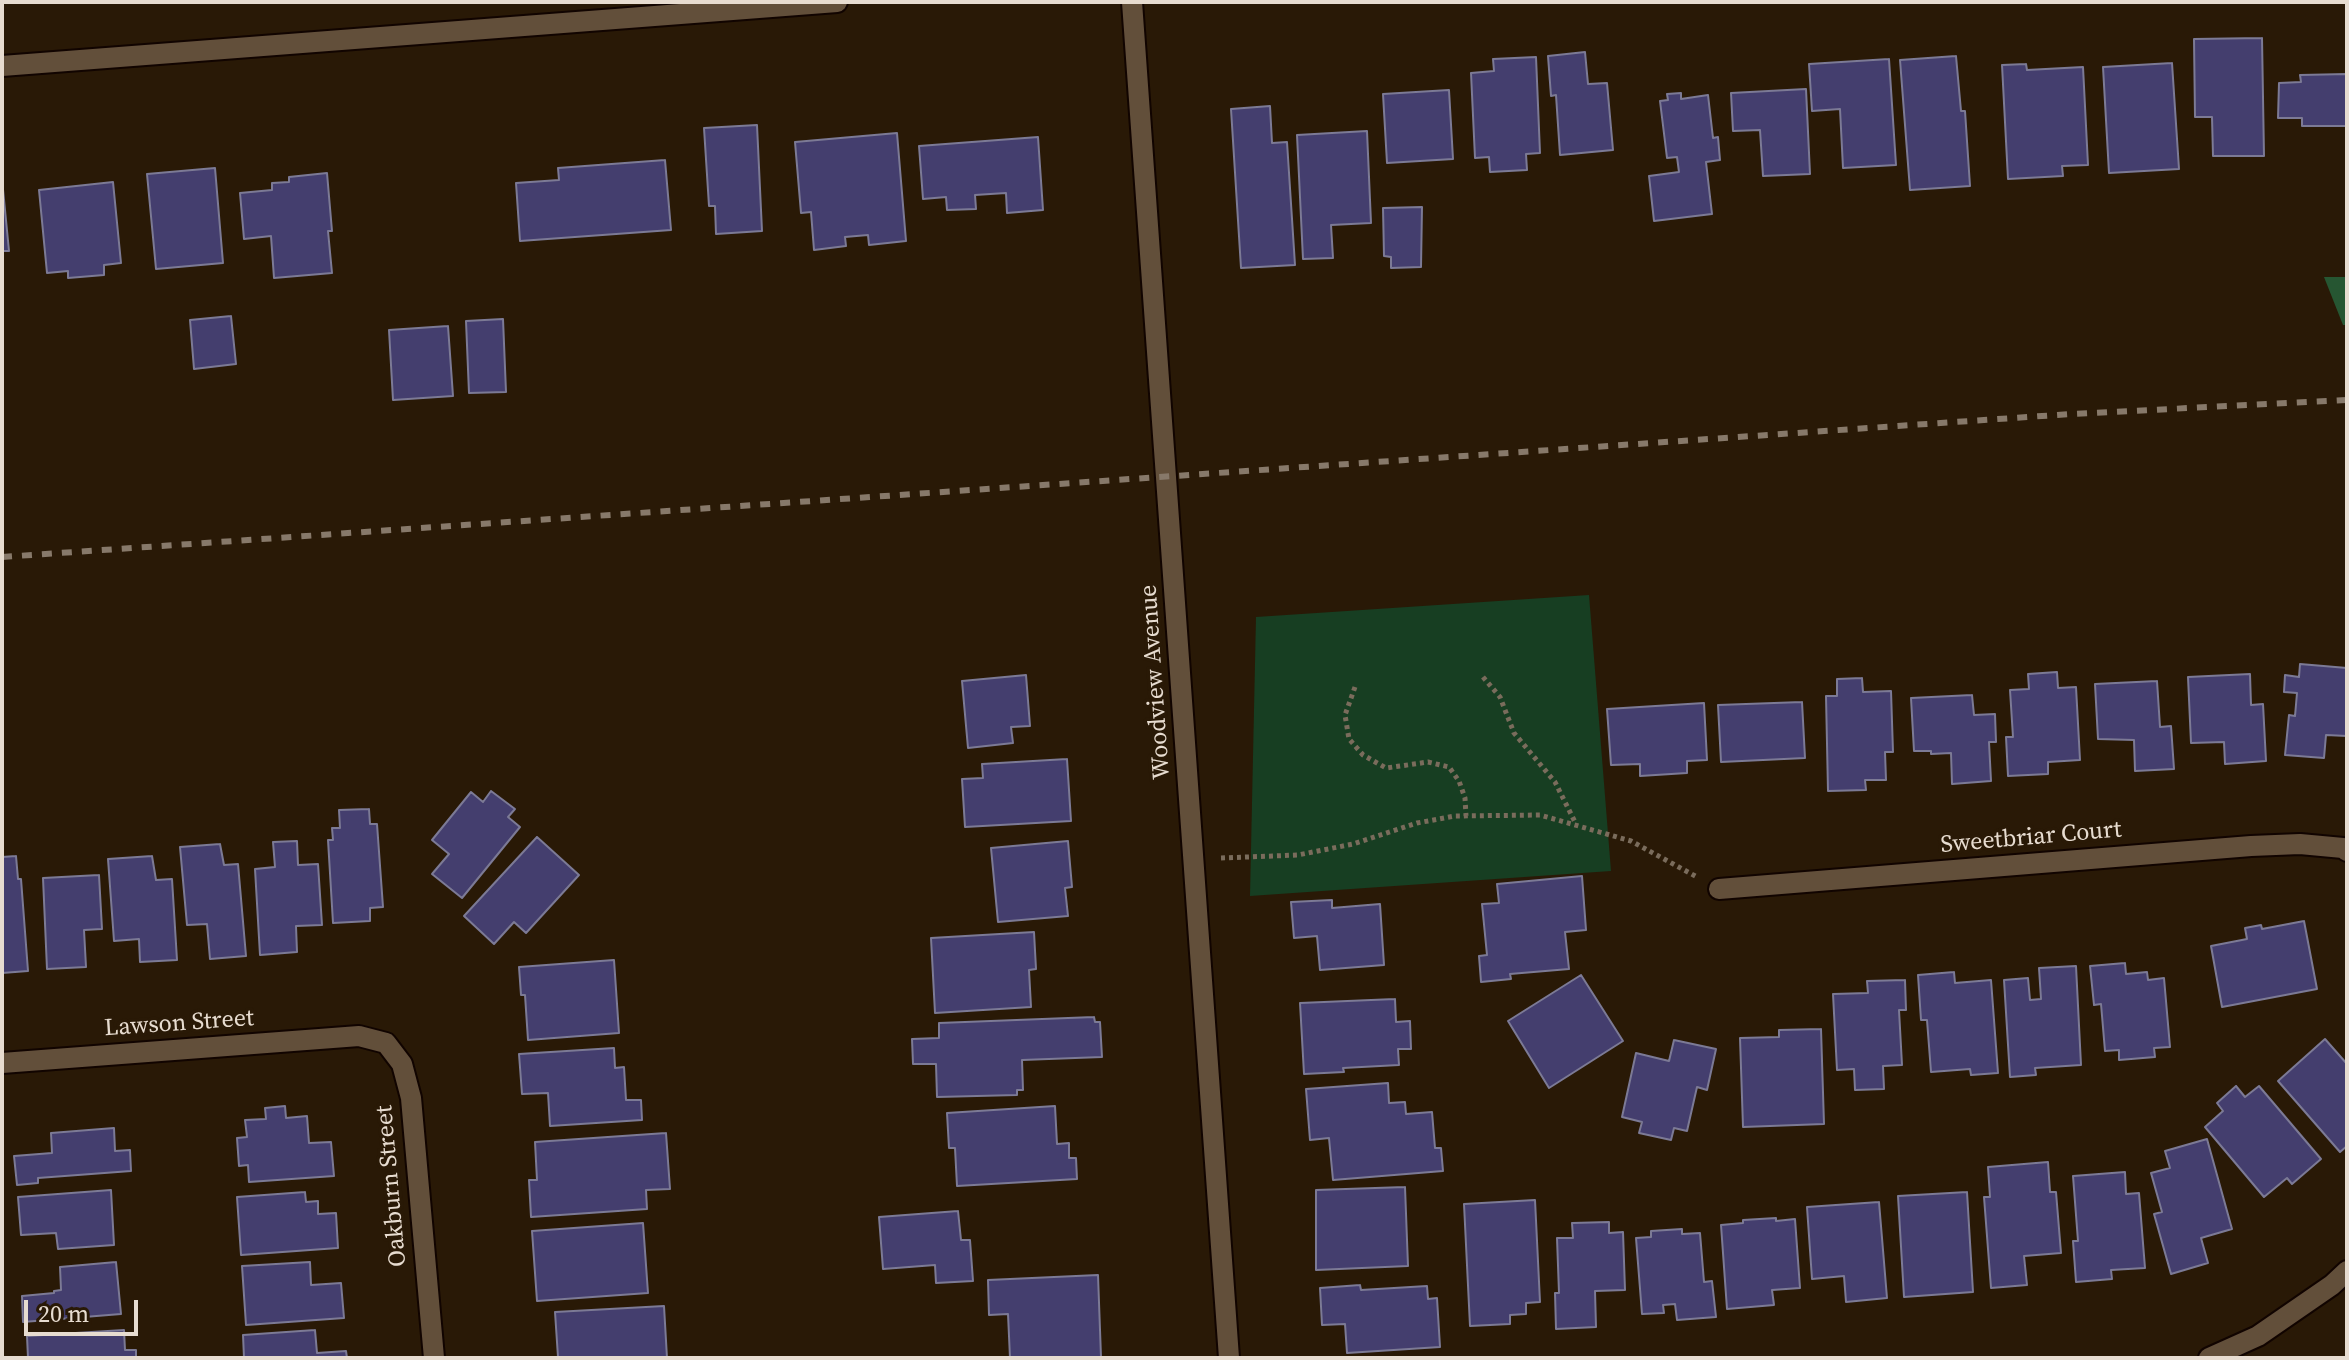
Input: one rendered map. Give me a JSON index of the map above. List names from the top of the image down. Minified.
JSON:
{"streets":{"street":["Woodview Avenue","Sweetbriar Court","Lawson Street","Oakburn Street"]},"crossings":[["Lawson Street","Oakburn Street"]],"scale_bar":"20 m"}
